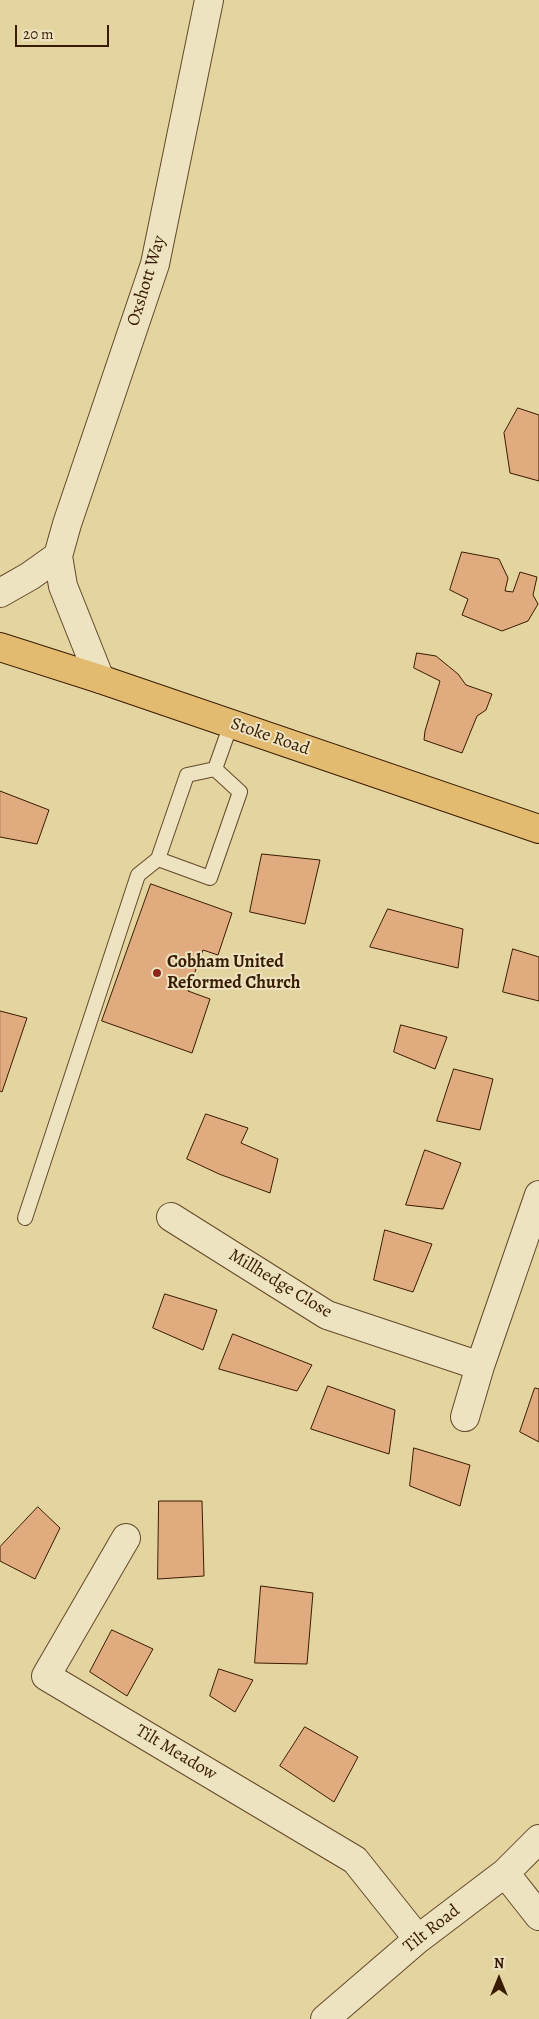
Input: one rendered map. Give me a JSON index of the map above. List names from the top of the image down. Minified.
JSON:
{"streets":{"main road":["Stoke Road"],"street":["Oxshott Way","Millhedge Close","Tilt Meadow","Tilt Road"]},"crossings":[["Oxshott Way","Stoke Road"],["Tilt Meadow","Tilt Road"]],"places":["Cobham United Reformed Church"],"scale_bar":"20 m","north":"top"}
